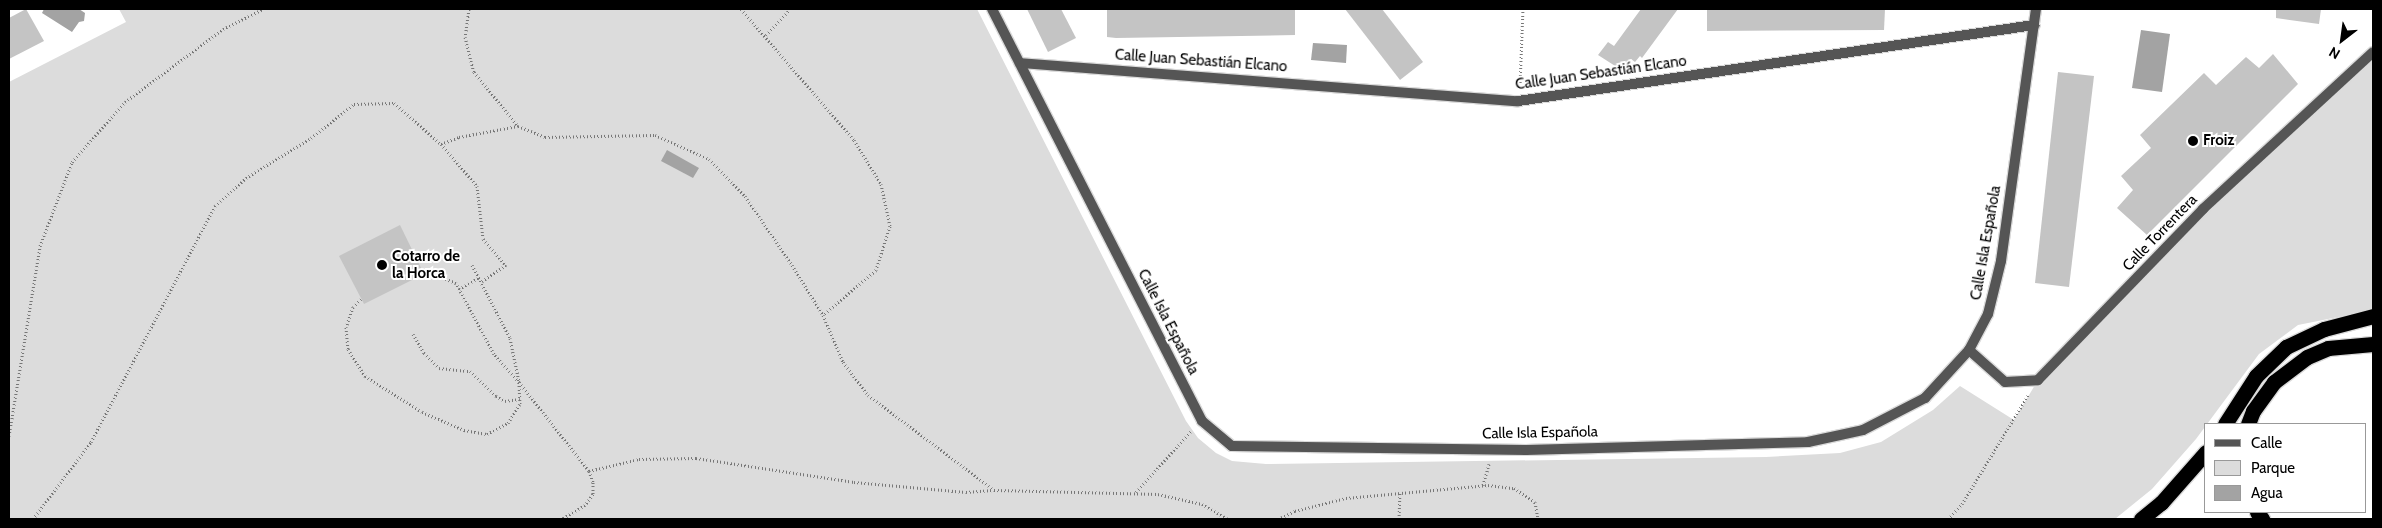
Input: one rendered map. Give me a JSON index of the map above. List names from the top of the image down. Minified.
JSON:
{"streets":{"street":["Calle Juan Sebastián Elcano","Calle Torrentera","Calle Isla Española"]},"crossings":[["Calle Juan Sebastián Elcano","Calle Isla Española"]],"places":["Froiz","Cotarro de la Horca"],"legend":["Calle","Parque","Agua"],"north":"bottom left"}
